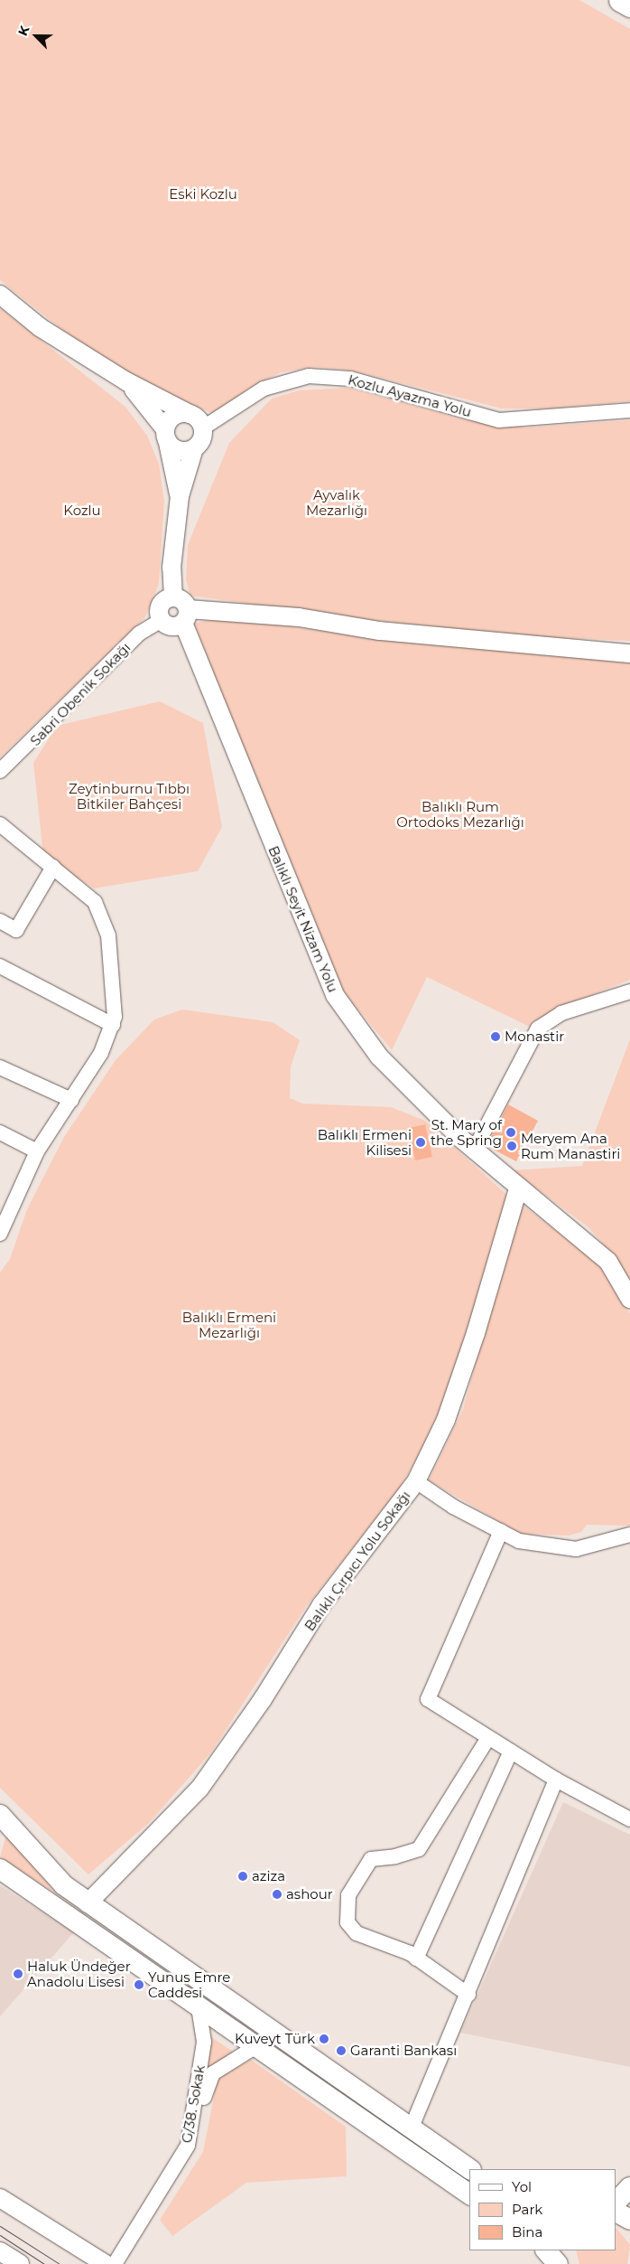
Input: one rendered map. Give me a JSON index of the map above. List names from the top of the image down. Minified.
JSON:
{"streets":{"street":["Kozlu Ayazma Yolu","Sabri Obenik Sokağı","Balıklı Seyit Nizam Yolu","Balıklı Çırpıcı Yolu Sokağı","G/38. Sokak"]},"crossings":[["Sabri Obenik Sokağı","Balıklı Seyit Nizam Yolu"],["Balıklı Seyit Nizam Yolu","Balıklı Çırpıcı Yolu Sokağı"]],"parks":["Eski Kozlu","Ayvalık Mezarlığı","Kozlu","Zeytinburnu Tıbbı Bitkiler Bahçesi","Balıklı Rum Ortodoks Mezarlığı","Balıklı Ermeni Mezarlığı"],"places":["Monastir","St. Mary of the Spring","Balıklı Ermeni Kilisesi","Meryem Ana Rum Manastiri","aziza","ashour","Haluk Ündeğer Anadolu Lisesi","Yunus Emre Caddesi","Kuveyt Türk","Garanti Bankası"],"legend":["Yol","Park","Bina"],"north":"top left"}
